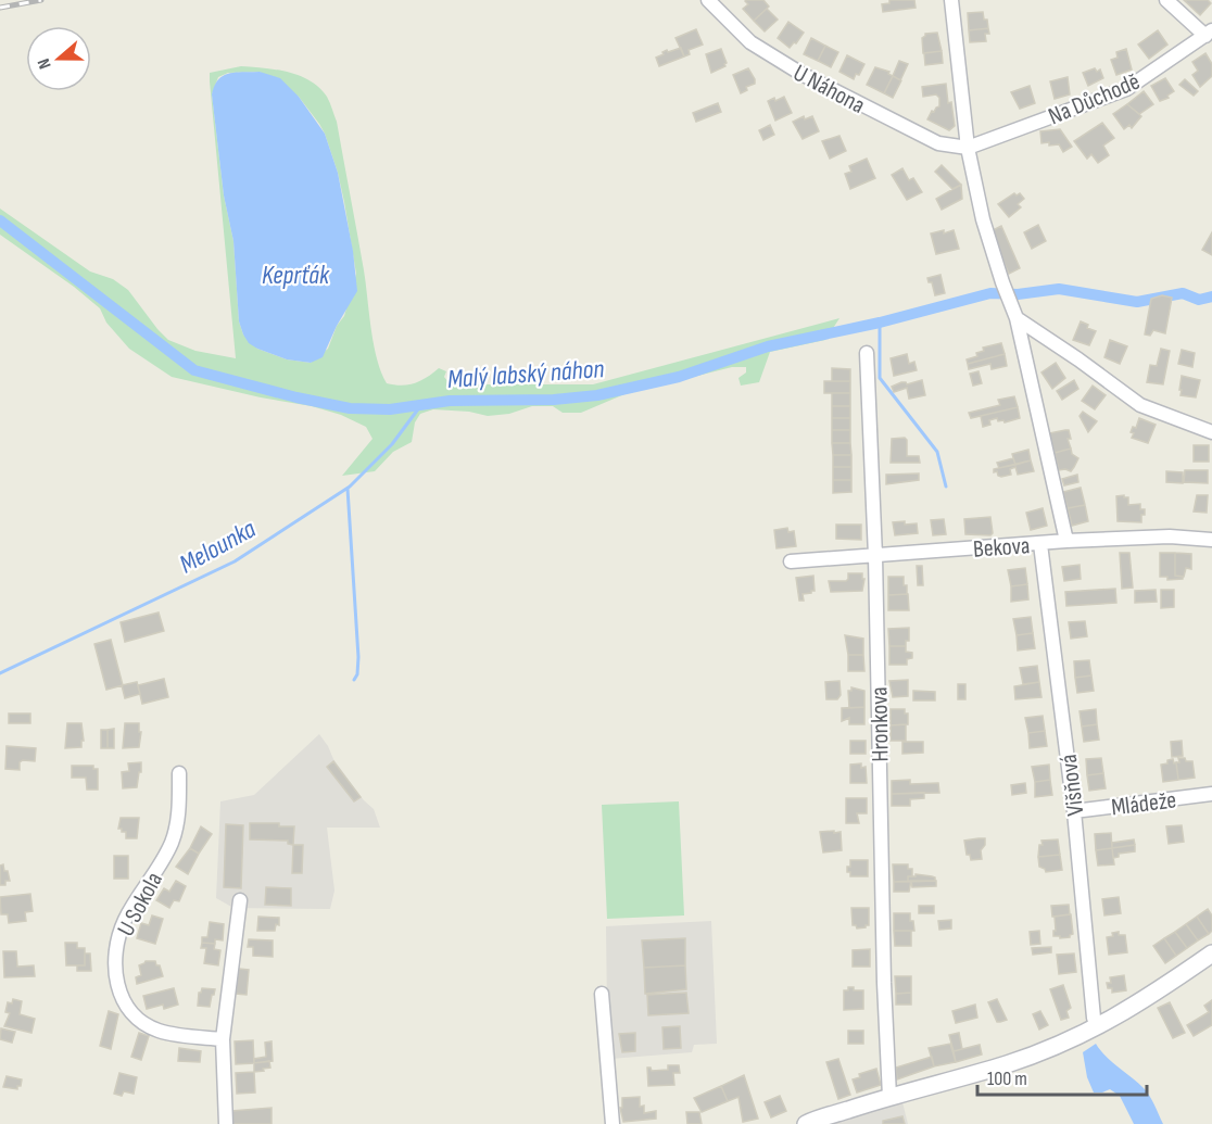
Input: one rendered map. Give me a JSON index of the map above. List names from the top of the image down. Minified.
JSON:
{"streets":{"street":["U Náhona","Na Důchodě","Bekova","Hronkova","Višňová","Mládeže","U Sokola"]},"crossings":[["U Náhona","Na Důchodě"],["Bekova","Hronkova"],["Bekova","Višňová"],["Višňová","Mládeže"]],"water":["Keprťák","Malý labský náhon","Melounka"],"scale_bar":"100 m","north":"left"}
